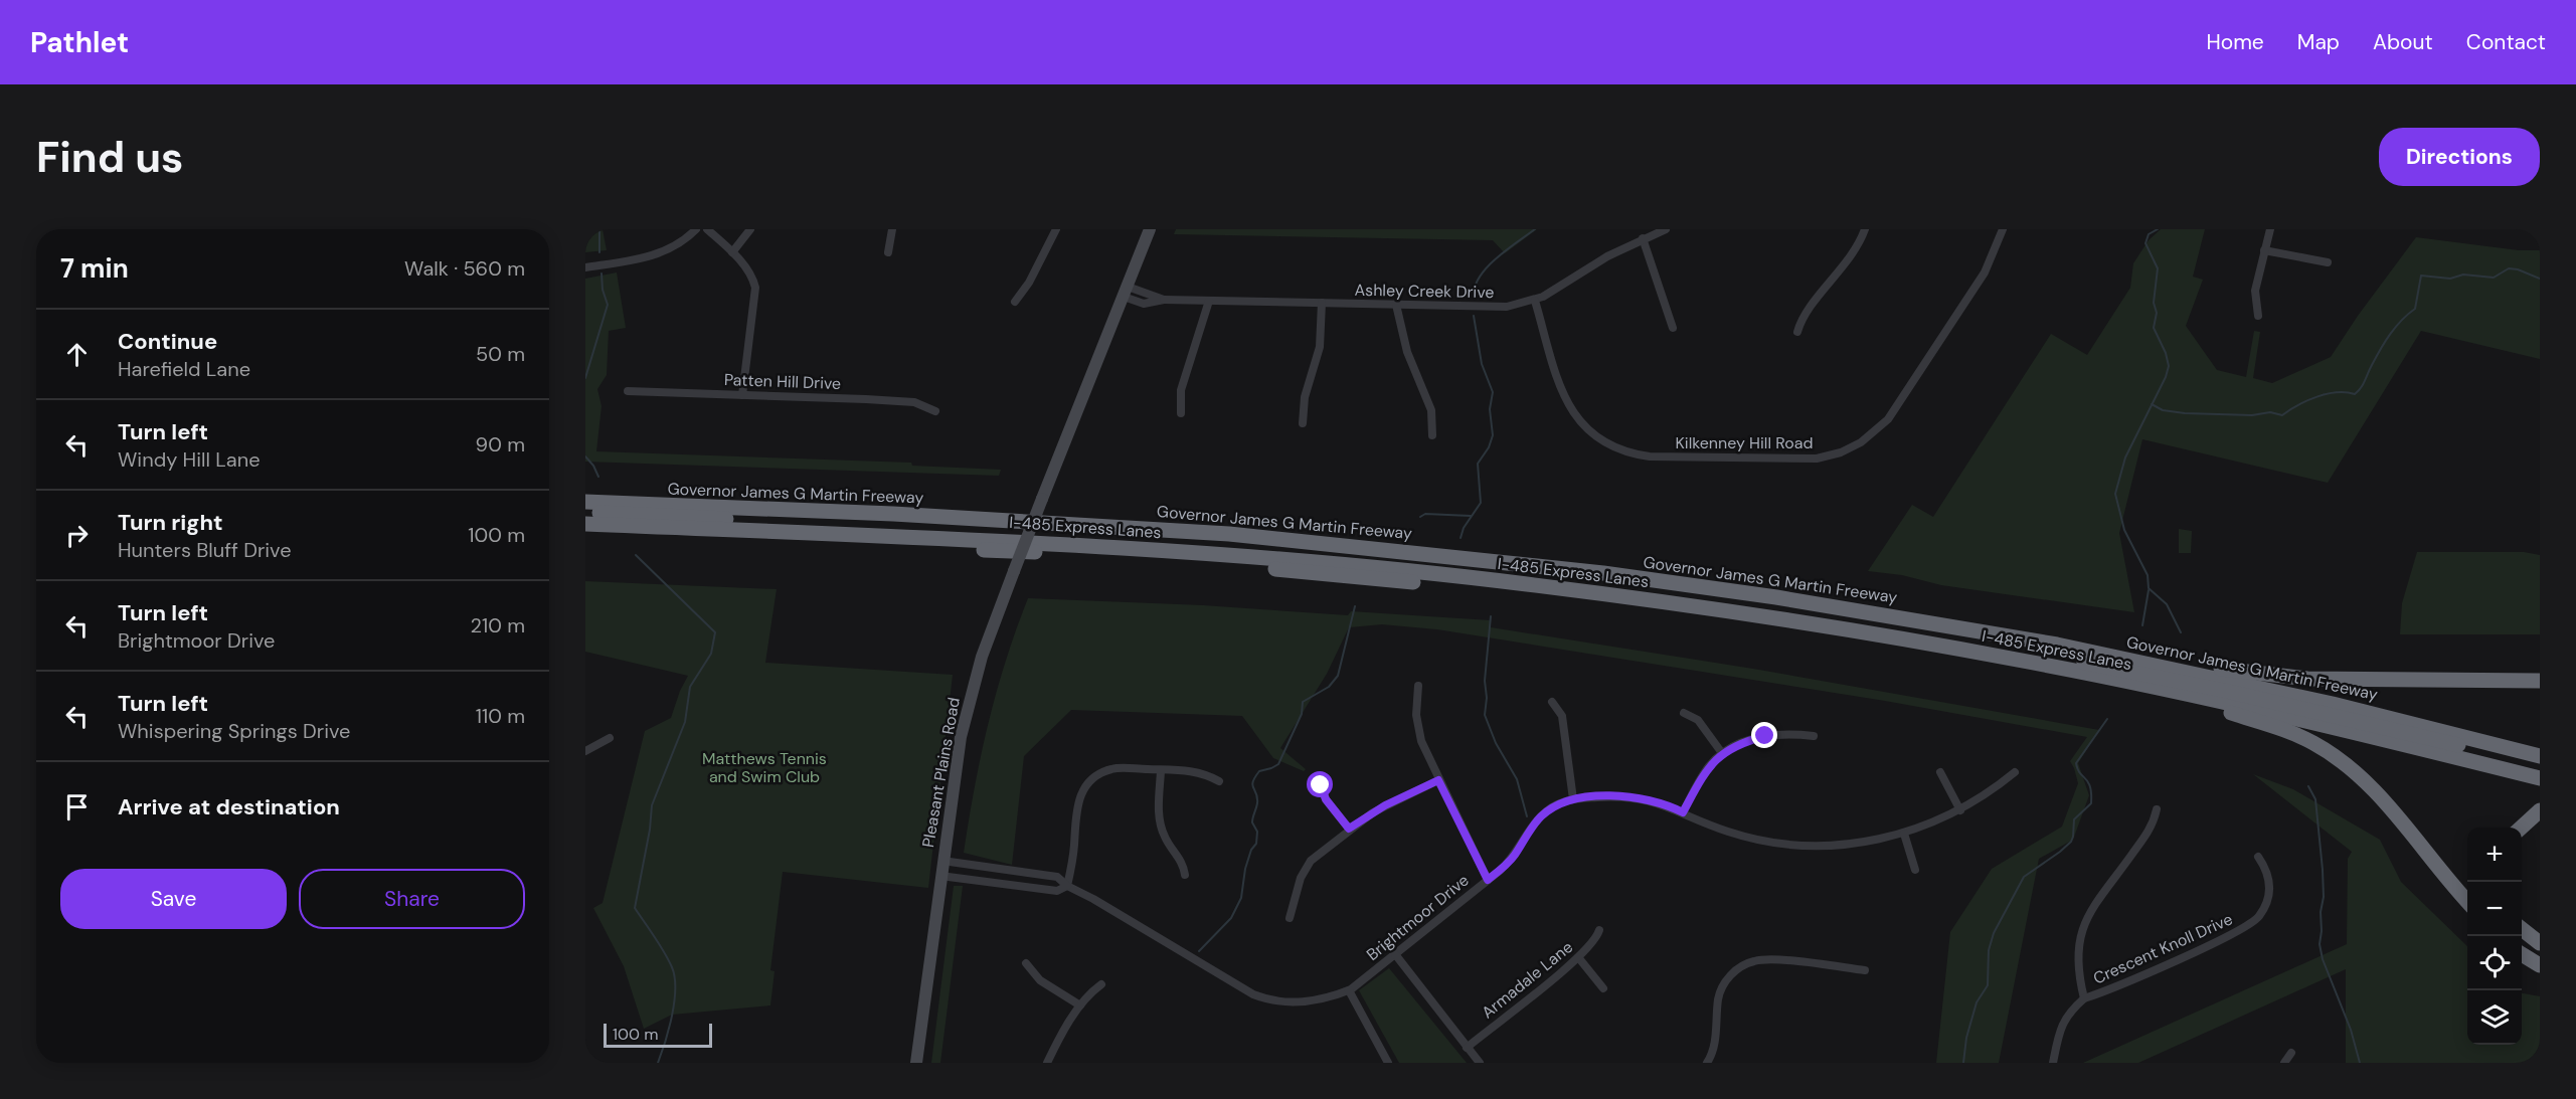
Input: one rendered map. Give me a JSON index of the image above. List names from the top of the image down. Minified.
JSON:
{"streets":{"highway":["Governor James G Martin Freeway","I-485 Express Lanes"],"street":["Ashley Creek Drive","Patten Hill Drive","Kilkenney Hill Road","Pleasant Plains Road","Brightmoor Drive","Crescent Knoll Drive","Armadale Lane"]},"crossings":[["Ashley Creek Drive","Kilkenney Hill Road"],["Ashley Creek Drive","Pleasant Plains Road"],["Pleasant Plains Road","Brightmoor Drive"]],"parks":["Matthews Tennis and Swim Club"],"scale_bar":"100 m","page":{"header":"Pathlet","nav":["Home","Map","About","Contact"],"buttons":["Directions",["Save","Share"]],"title":"Find us","heading":["7 min","Walk · 560 m"],"list":[["Continue","Harefield Lane","50 m"],["Turn left","Windy Hill Lane","90 m"],["Turn right","Hunters Bluff Drive","100 m"],["Turn left","Brightmoor Drive","210 m"],["Turn left","Whispering Springs Drive","110 m"],"Arrive at destination"],"map_buttons":["+","−"],"scale":"100 m"}}
